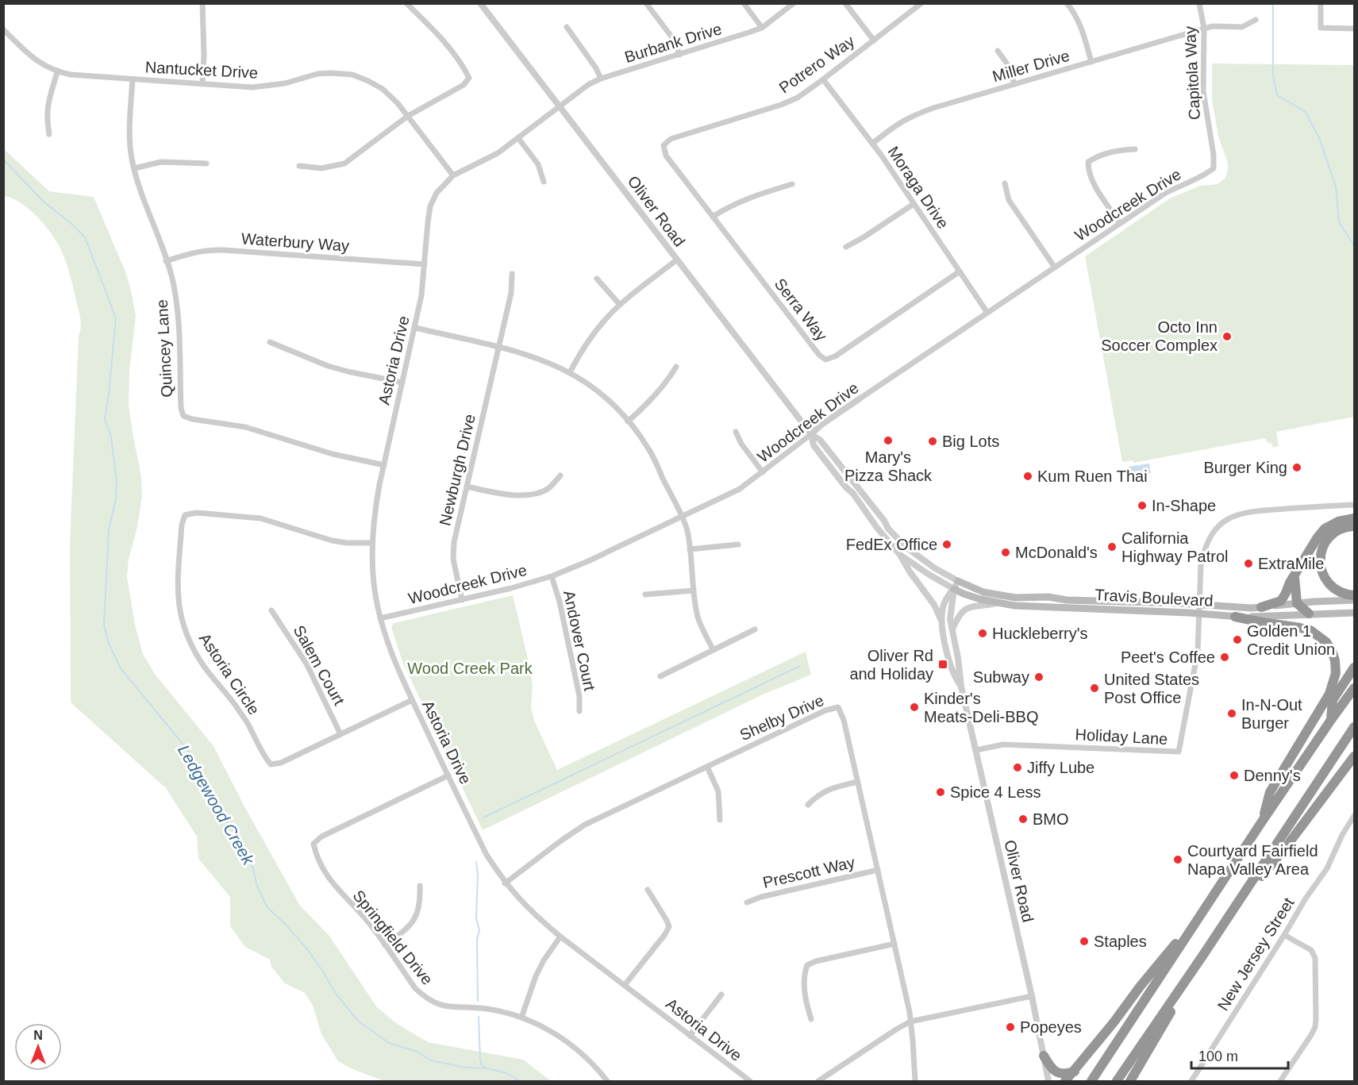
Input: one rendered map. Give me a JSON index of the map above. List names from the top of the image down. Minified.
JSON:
{"streets":{"main road":["Travis Boulevard"],"street":["Burbank Drive","Potrero Way","Miller Drive","Nantucket Drive","Capitola Way","Moraga Drive","Woodcreek Drive","Oliver Road","Waterbury Way","Serra Way","Quincey Lane","Astoria Drive","Newburgh Drive","Andover Court","Salem Court","Astoria Circle","Shelby Drive","Holiday Lane","Prescott Way","Springfield Drive","New Jersey Street"]},"crossings":[["Burbank Drive","Oliver Road"],["Burbank Drive","Astoria Drive"],["Potrero Way","Moraga Drive"],["Potrero Way","Serra Way"],["Miller Drive","Capitola Way"],["Miller Drive","Moraga Drive"],["Nantucket Drive","Quincey Lane"],["Nantucket Drive","Astoria Drive"],["Capitola Way","Woodcreek Drive"],["Moraga Drive","Woodcreek Drive"],["Moraga Drive","Serra Way"],["Woodcreek Drive","Oliver Road"],["Woodcreek Drive","Astoria Drive"],["Woodcreek Drive","Newburgh Drive"],["Woodcreek Drive","Andover Court"],["Oliver Road","Astoria Drive"],["Oliver Road","Travis Boulevard"],["Oliver Road","Holiday Lane"],["Waterbury Way","Quincey Lane"],["Waterbury Way","Astoria Drive"],["Quincey Lane","Astoria Drive"],["Astoria Drive","Astoria Circle"],["Astoria Drive","Shelby Drive"],["Astoria Drive","Springfield Drive"],["Travis Boulevard","Holiday Lane"],["Salem Court","Astoria Circle"],["Shelby Drive","Prescott Way"]],"water":["Ledgewood Creek"],"parks":["Wood Creek Park"],"places":{"other":["Octo Inn Soccer Complex","Mary's Pizza Shack","Big Lots","Burger King","Kum Ruen Thai","In-Shape","FedEx Office","California Highway Patrol","McDonald's","ExtraMile","Huckleberry's","Golden 1 Credit Union","Peet's Coffee","Subway","United States Post Office","Kinder's Meats-Deli-BBQ","In-N-Out Burger","Jiffy Lube","Denny's","Spice 4 Less","BMO","Courtyard Fairfield Napa Valley Area","Staples","Popeyes"],"transit":["Oliver Rd and Holiday"]},"scale_bar":"100 m","north":"top"}
